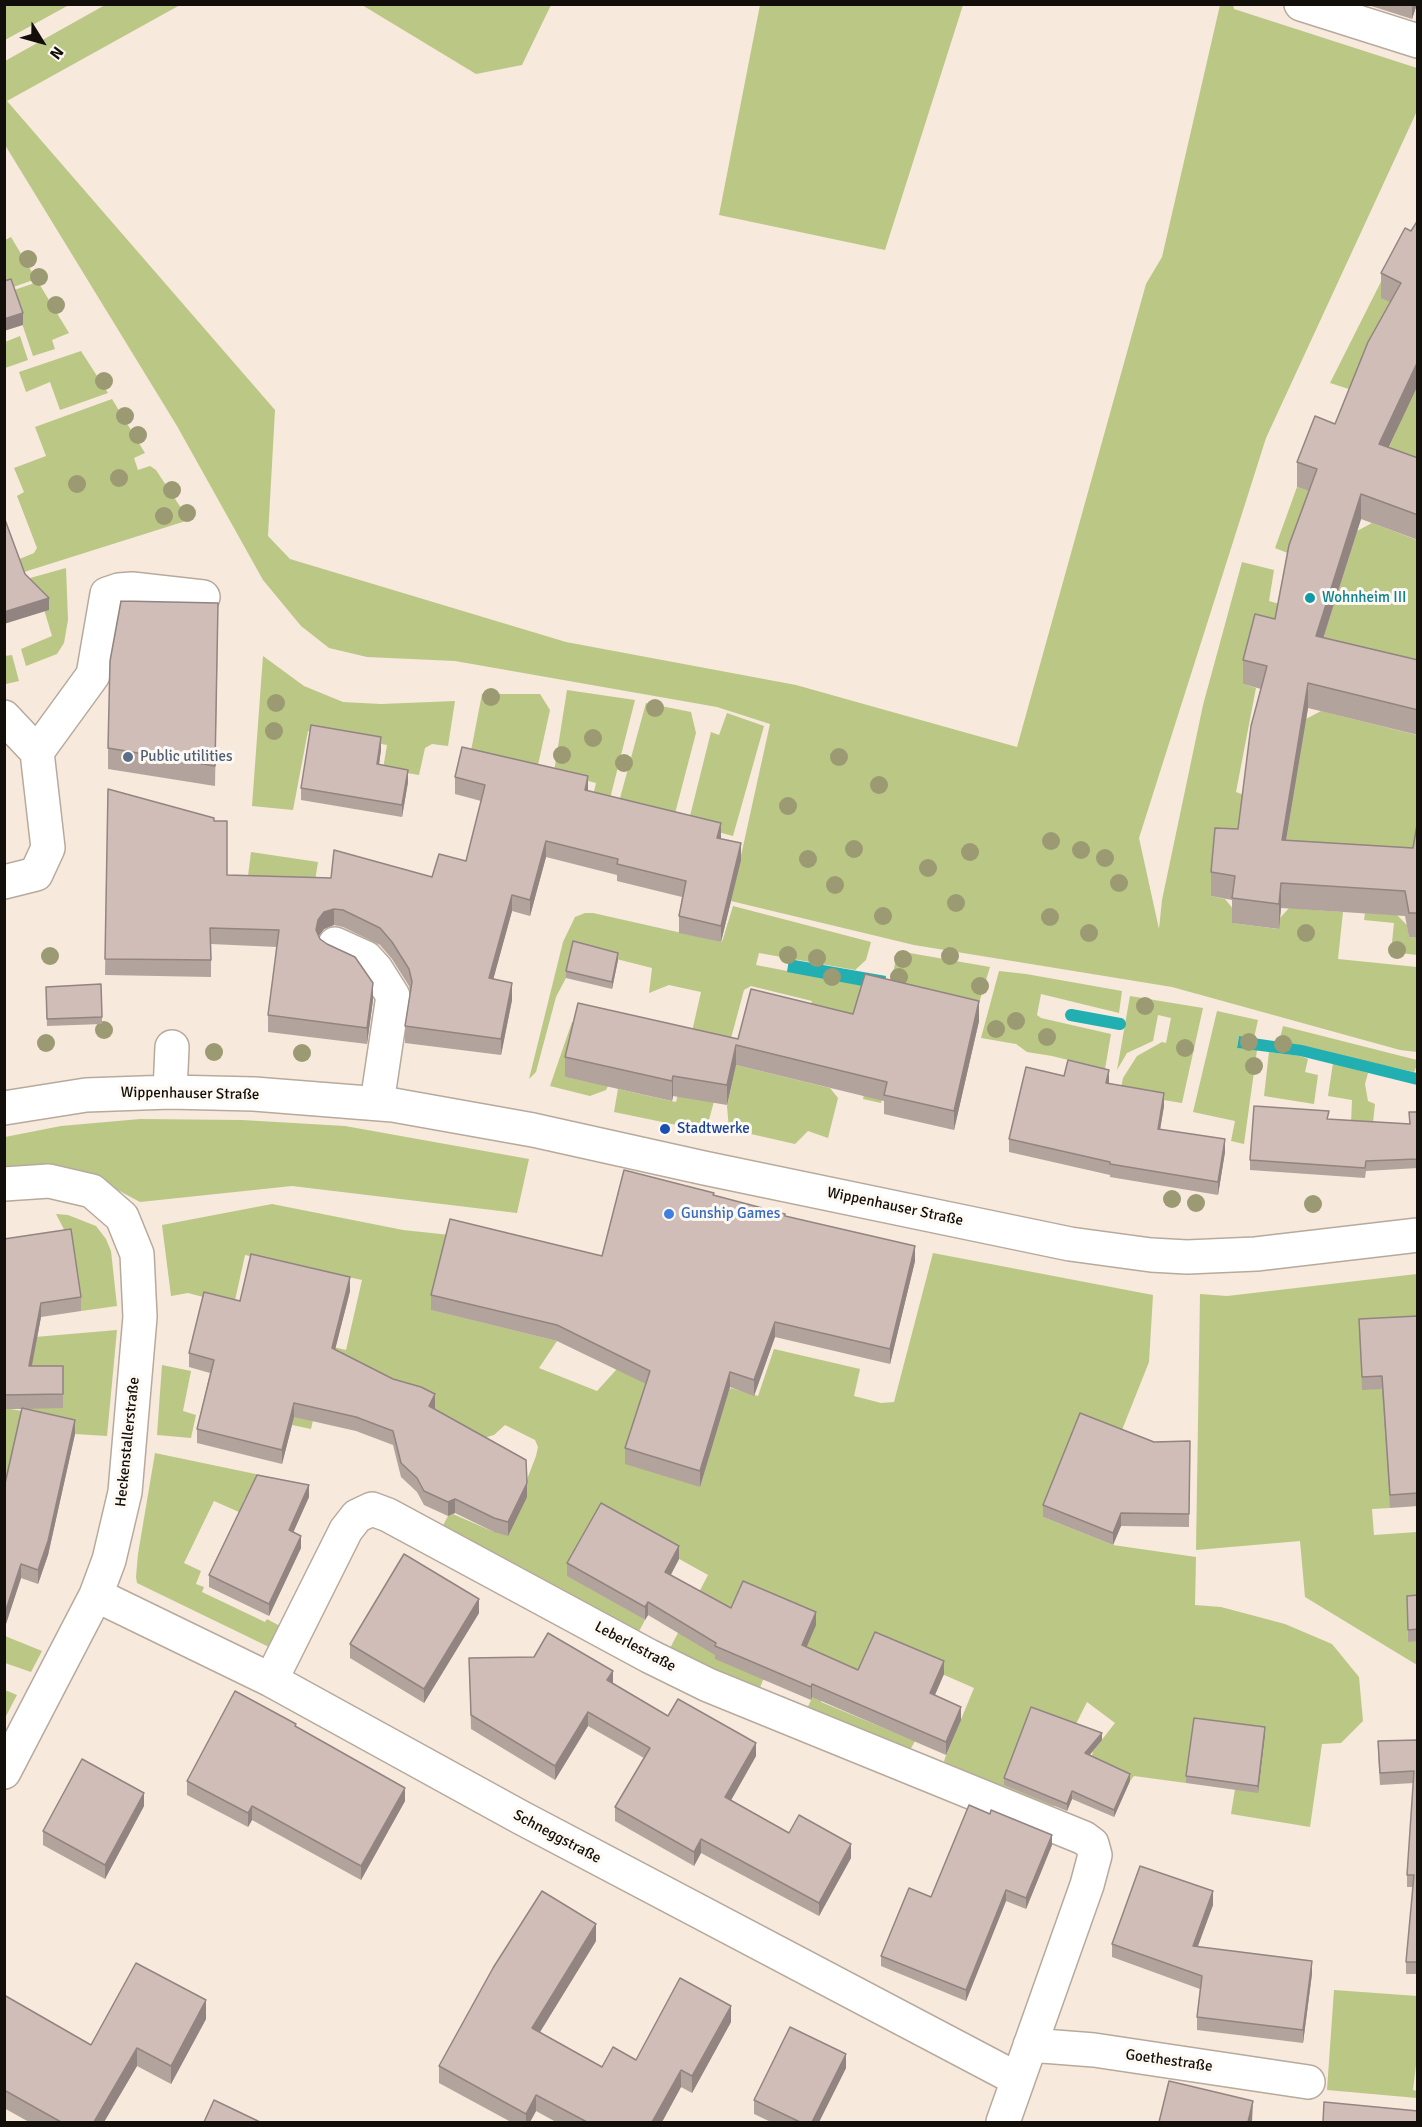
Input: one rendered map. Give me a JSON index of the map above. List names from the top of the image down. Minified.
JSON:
{"streets":{"street":["Wippenhauser Straße","Heckenstallerstraße","Leberlestraße","Schneggstraße","Goethestraße"]},"crossings":[["Heckenstallerstraße","Schneggstraße"],["Leberlestraße","Schneggstraße"],["Leberlestraße","Goethestraße"]],"places":["Wohnheim III","Public utilities","Stadtwerke","Gunship Games"],"north":"bottom right"}
